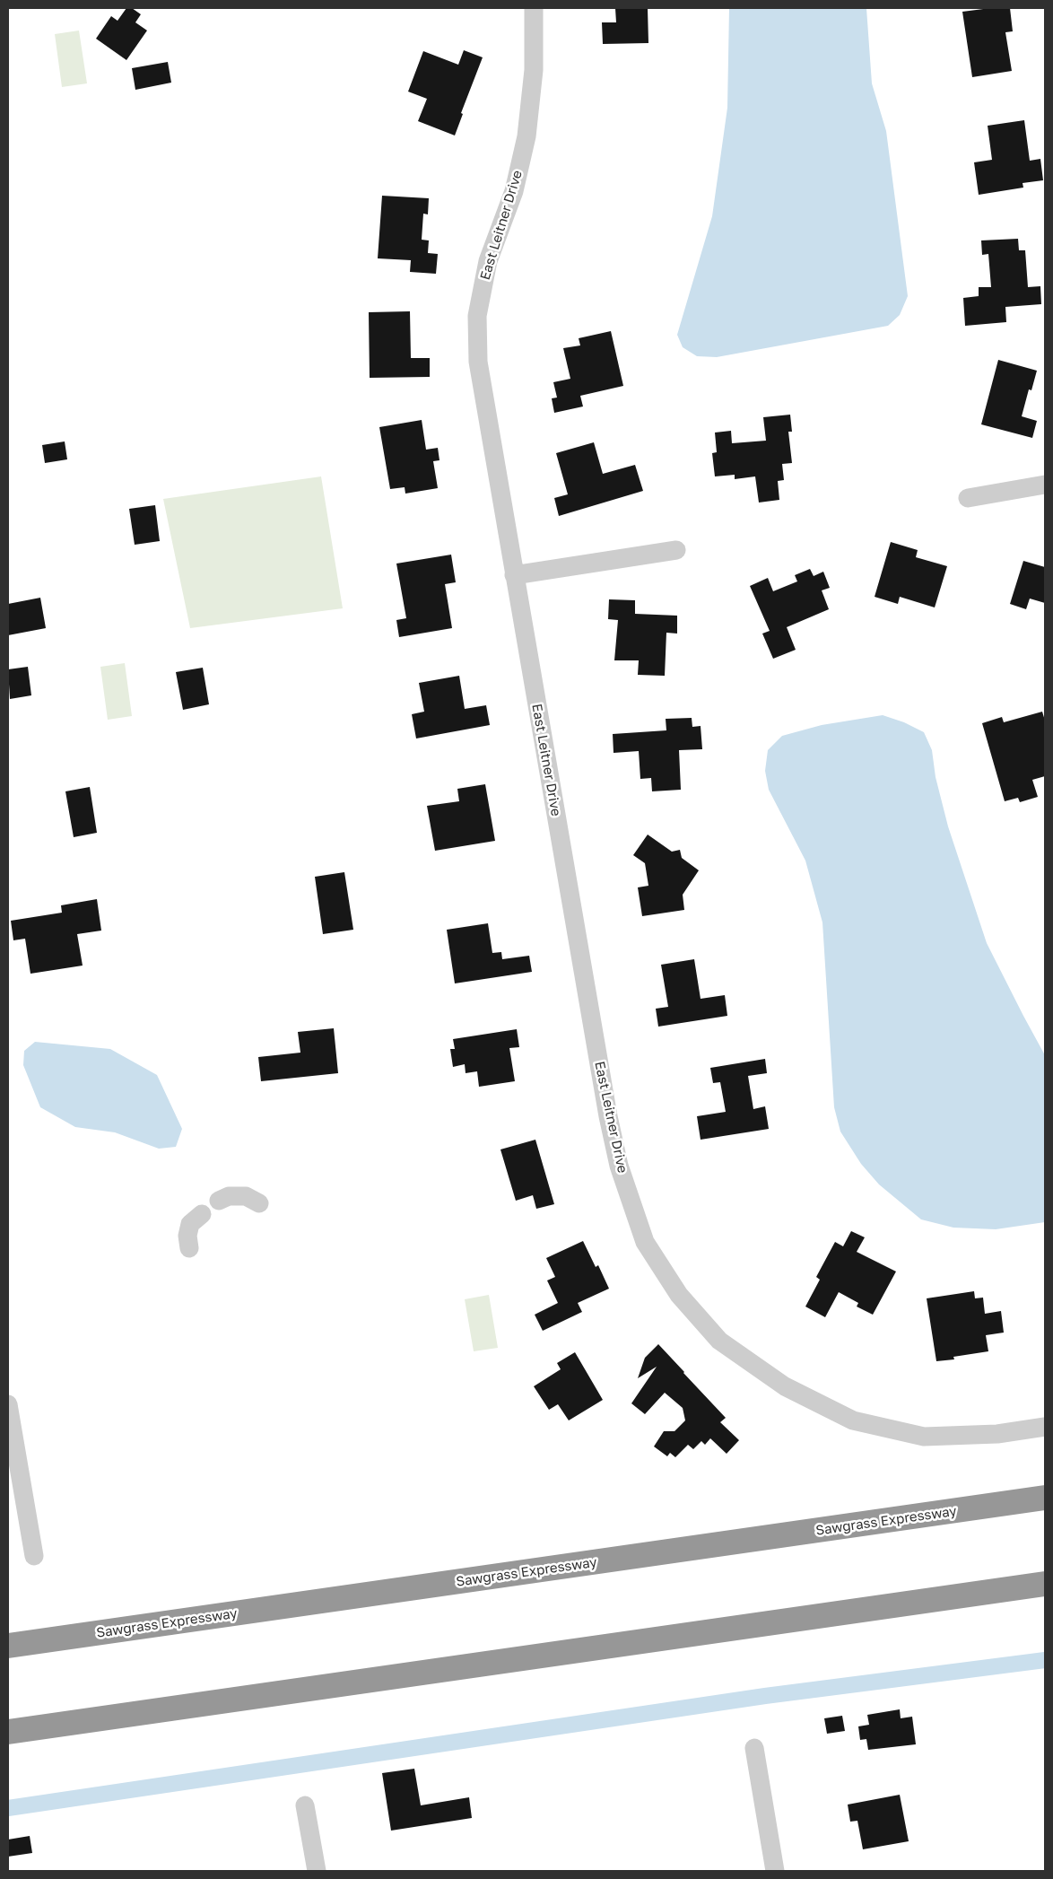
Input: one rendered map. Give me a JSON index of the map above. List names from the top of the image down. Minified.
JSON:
{"streets":{"highway":["Sawgrass Expressway"],"street":["East Leitner Drive"]}}
